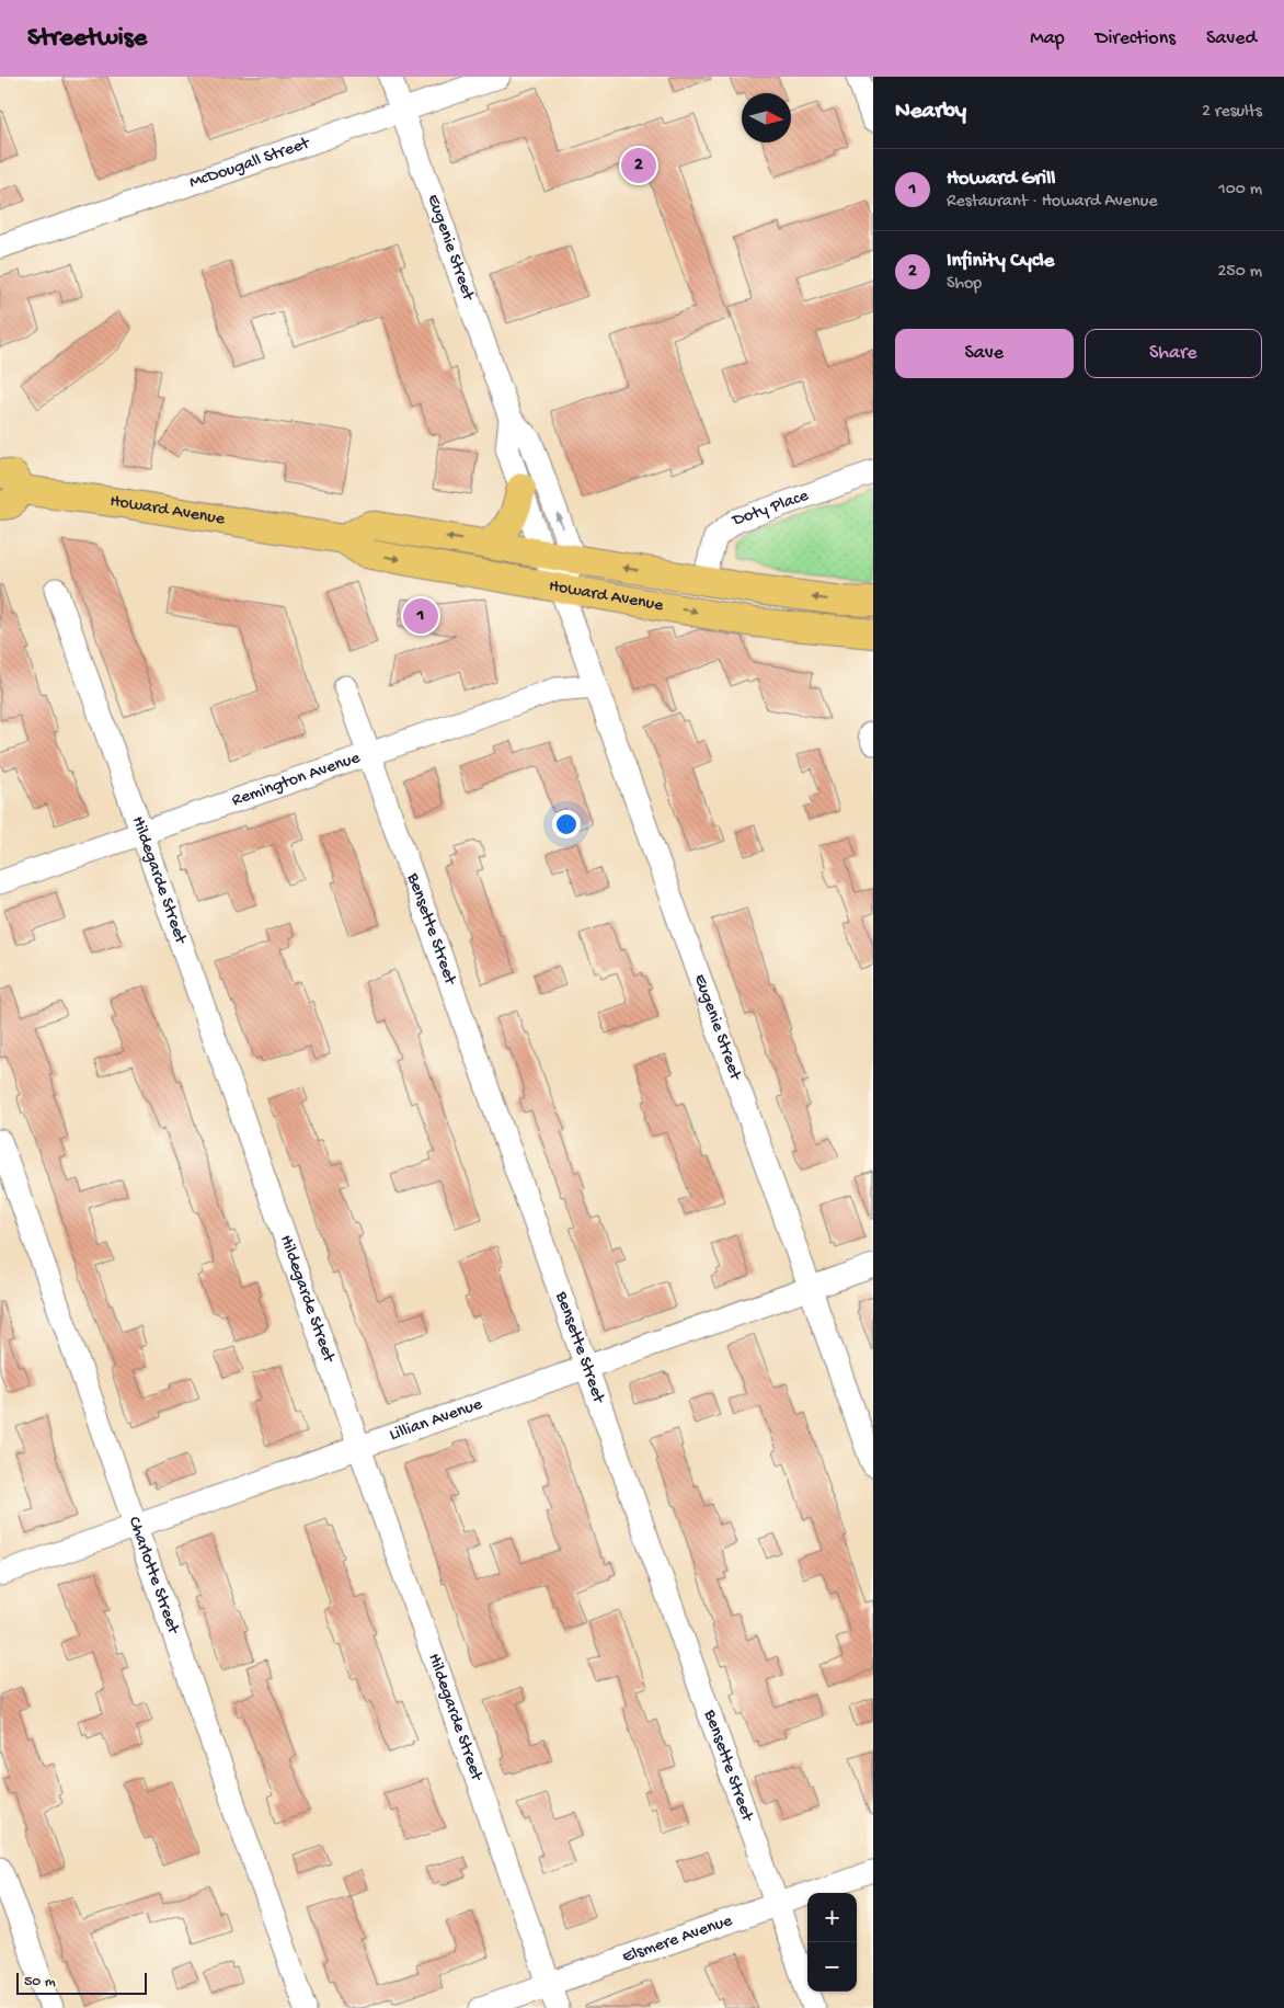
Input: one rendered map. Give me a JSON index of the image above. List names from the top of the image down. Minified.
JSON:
{"streets":{"main road":["Howard Avenue"],"street":["McDougall Street","Eugenie Street","Doty Place","Remington Avenue","Hildegarde Street","Bensette Street","Lillian Avenue","Charlotte Street","Elsmere Avenue"]},"crossings":[["McDougall Street","Eugenie Street"],["Eugenie Street","Howard Avenue"],["Eugenie Street","Remington Avenue"],["Eugenie Street","Lillian Avenue"],["Doty Place","Howard Avenue"],["Remington Avenue","Hildegarde Street"],["Remington Avenue","Bensette Street"],["Hildegarde Street","Lillian Avenue"],["Hildegarde Street","Elsmere Avenue"],["Bensette Street","Lillian Avenue"],["Bensette Street","Elsmere Avenue"],["Lillian Avenue","Charlotte Street"]],"scale_bar":"50 m","north":"right","page":{"header":"Streetwise","nav":["Map","Directions","Saved"],"heading":["Nearby","2 results"],"pins":["2","1"],"list":[{"mark":"1","name":"Howard Grill","note":"Restaurant · Howard Avenue","value":"100 m"},{"mark":"2","name":"Infinity Cycle","note":"Shop","value":"250 m"}],"buttons":["Save","Share"],"map_buttons":["+","−"],"scale":"50 m"}}
